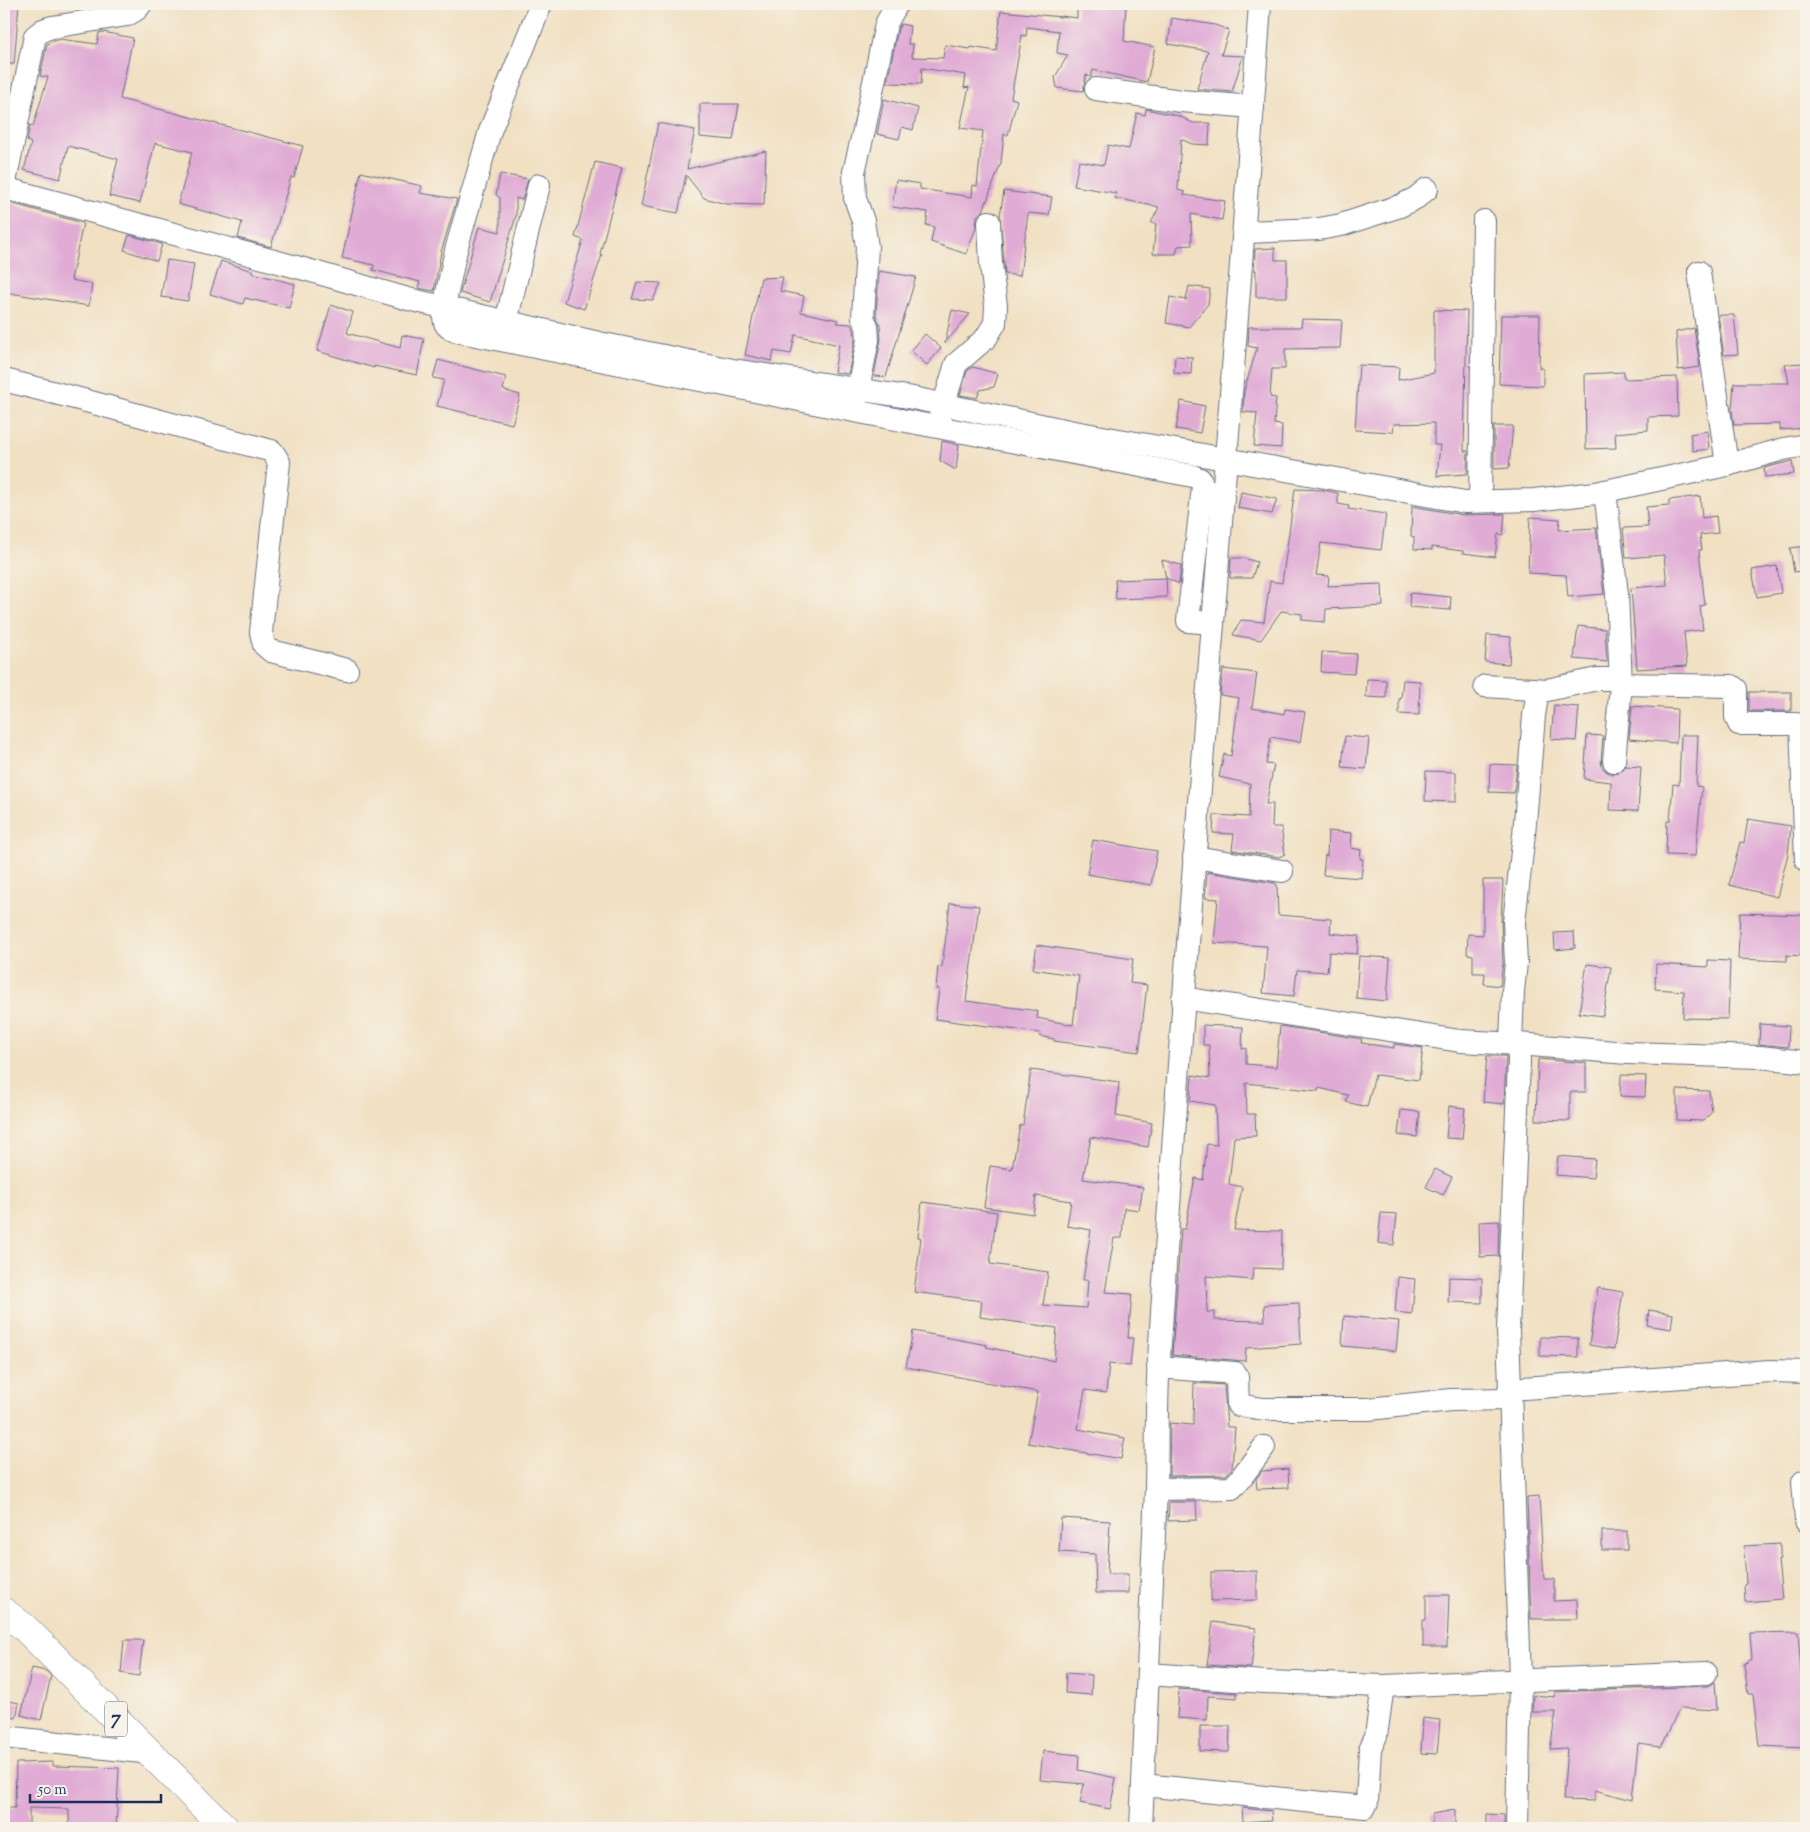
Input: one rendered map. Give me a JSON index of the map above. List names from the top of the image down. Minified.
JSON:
{"streets":{"highway":["7"]},"scale_bar":"50 m"}
